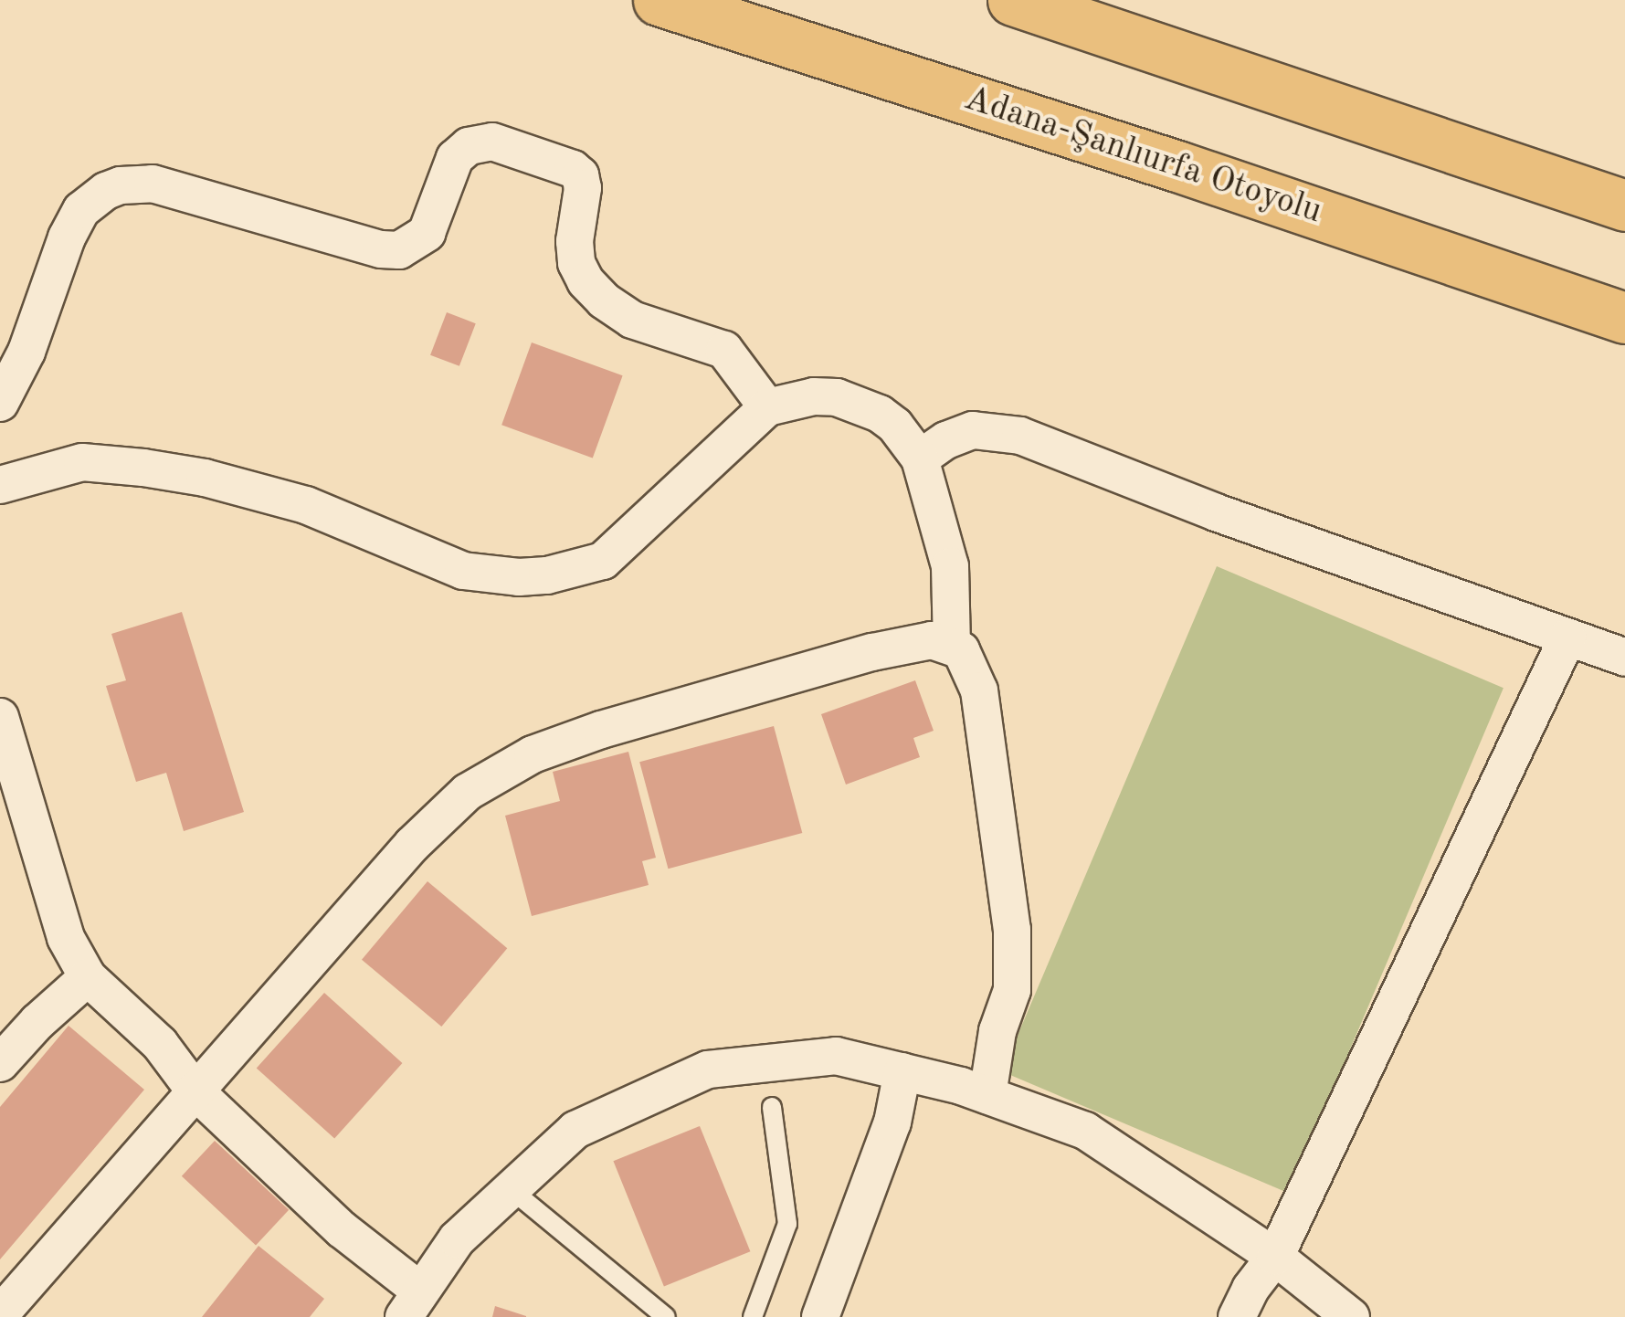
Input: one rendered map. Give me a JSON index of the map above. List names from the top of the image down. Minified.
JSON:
{"streets":{"highway":["Adana-Şanlıurfa Otoyolu"]}}
